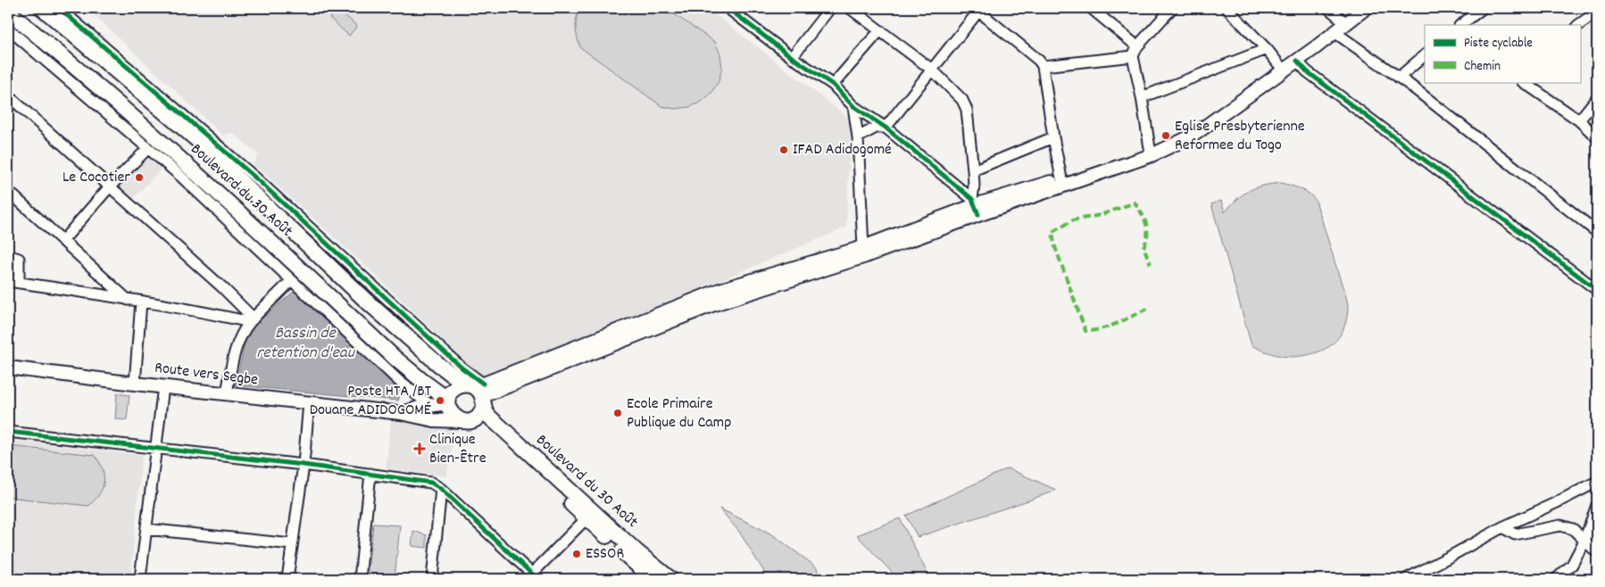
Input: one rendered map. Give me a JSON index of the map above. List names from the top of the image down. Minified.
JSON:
{"streets":{"highway":["Boulevard du 30 Août"],"main road":["Route vers Segbe"]},"crossings":[["Boulevard du 30 Août","Route vers Segbe"]],"water":["Bassin de retention d'eau"],"places":{"other":["Eglise Presbyterienne Reformee du Togo","IFAD Adidogomé","Le Cocotier","Poste HTA /BT Douane ADIDOGOMÉ","Ecole Primaire Publique du Camp","ESSOR"],"health":["Clinique Bien-Être"]},"legend":["Piste cyclable","Chemin"]}
